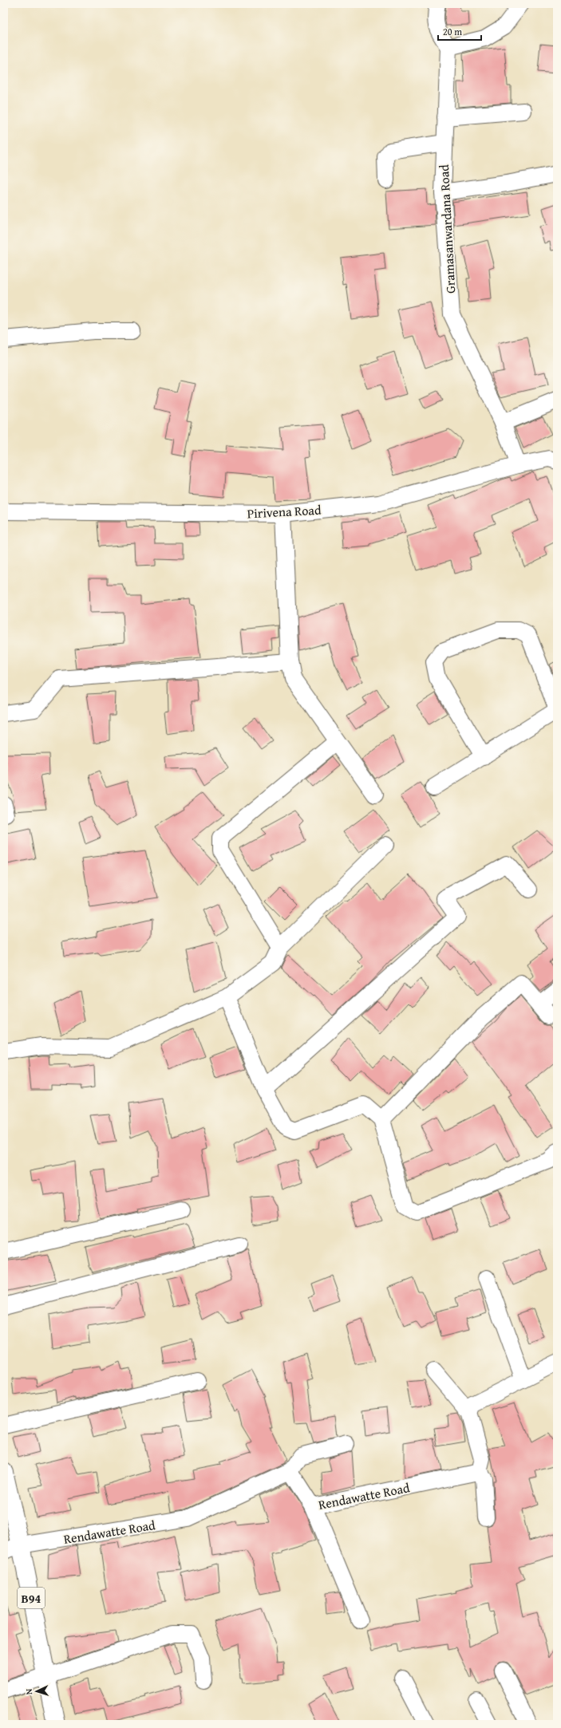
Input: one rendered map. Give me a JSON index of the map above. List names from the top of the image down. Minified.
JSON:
{"streets":{"main road":["B94"],"street":["Gramasanwardana Road","Pirivena Road","Rendawatte Road"]},"crossings":[["Gramasanwardana Road","Pirivena Road"],["Rendawatte Road","B94"]],"scale_bar":"20 m","north":"left"}
